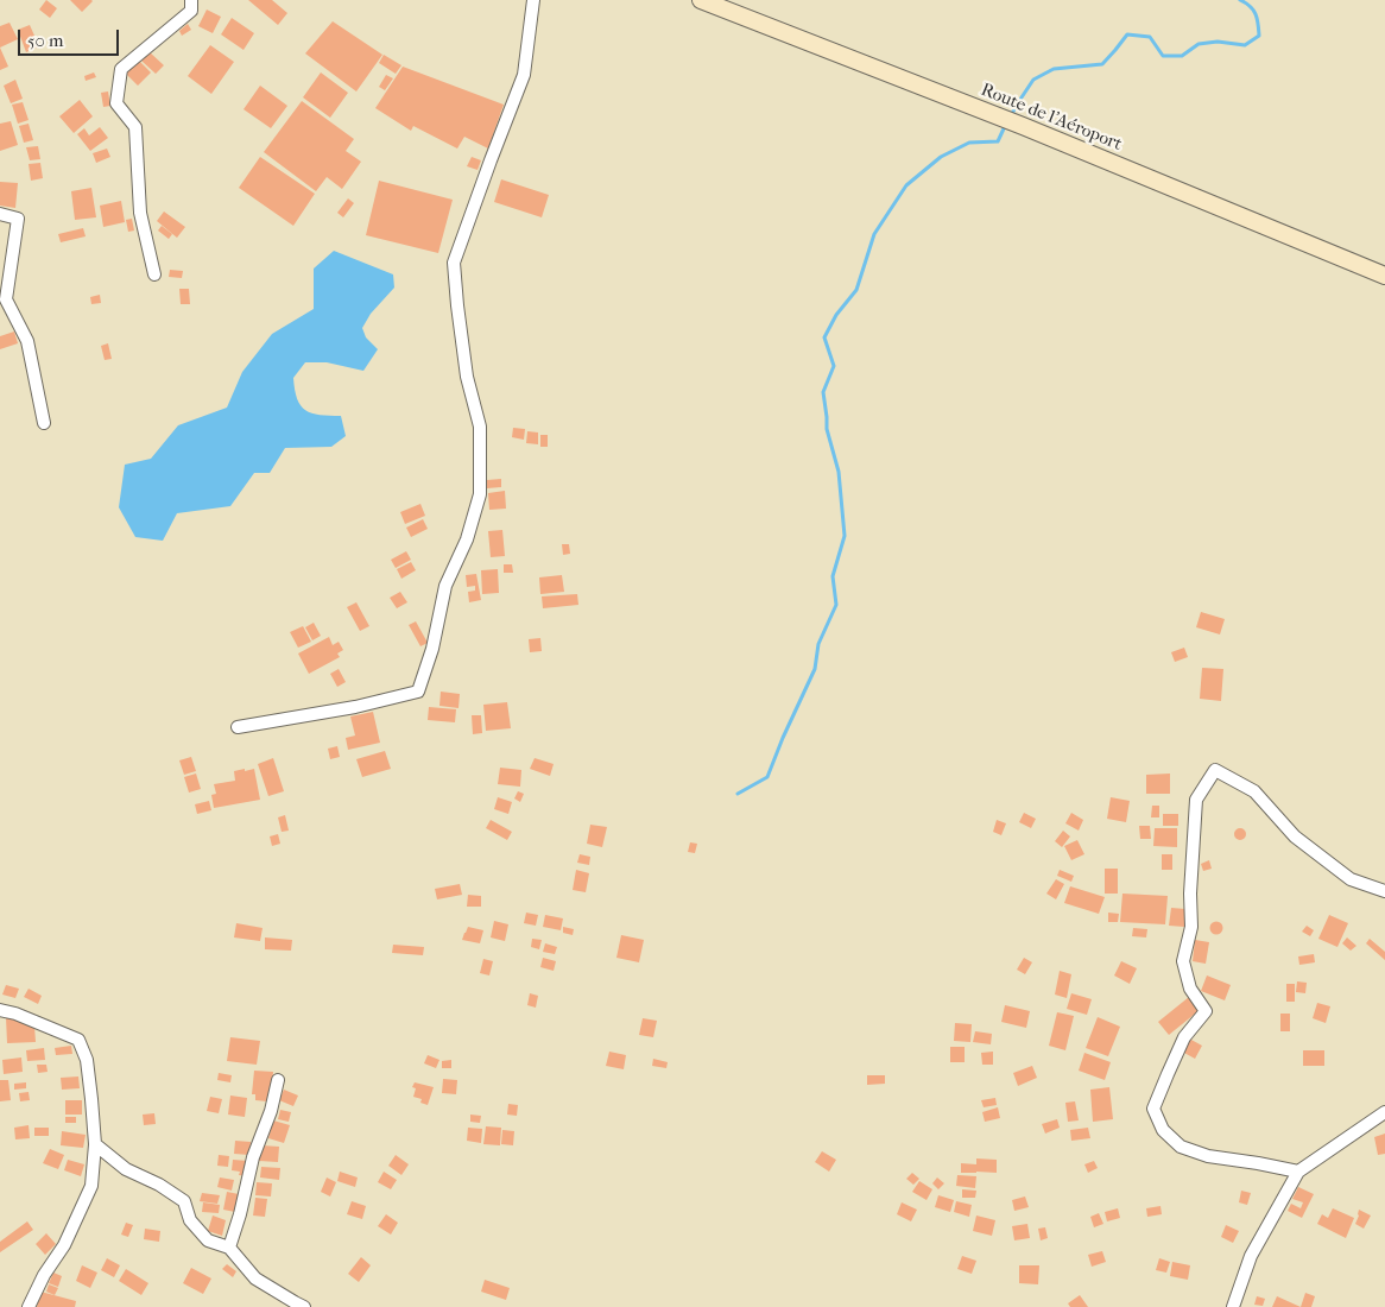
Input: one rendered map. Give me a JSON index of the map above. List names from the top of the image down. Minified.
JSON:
{"streets":{"main road":["Route de l'Aéroport"]},"scale_bar":"50 m"}
